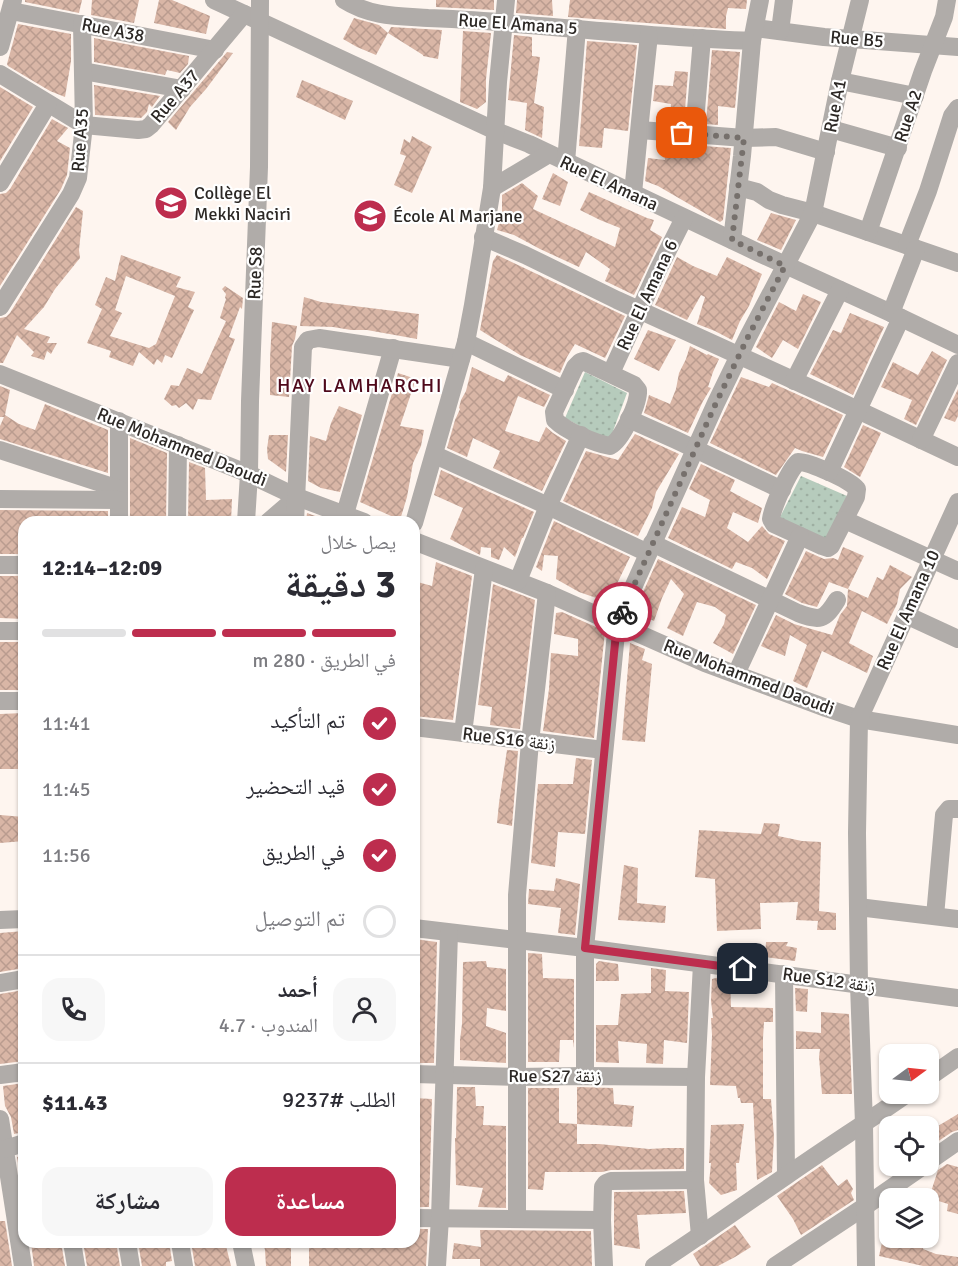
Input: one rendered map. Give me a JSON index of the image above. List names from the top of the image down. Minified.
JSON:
{"streets":{"street":["Rue El Amana 5","Rue A38","Rue B5","Rue A37","Rue A1","Rue A2","Rue A35","Rue El Amana","Rue S8","Rue El Amana 6","Rue Mohammed Daoudi","Rue El Amana 10","Rue S16 زنقة","Rue S12 زنقة","Rue S27 زنقة"]},"crossings":[["Rue El Amana 5","Rue B5"],["Rue A38","Rue A37"],["Rue A38","Rue A35"],["Rue B5","Rue A1"],["Rue B5","Rue A2"],["Rue A37","Rue A35"],["Rue A37","Rue El Amana"],["Rue A37","Rue S8"],["Rue A1","Rue El Amana"],["Rue A1","Rue Mohammed Daoudi"],["Rue A1","Rue S16 زنقة"],["Rue A1","Rue S12 زنقة"],["Rue A1","Rue S27 زنقة"],["Rue El Amana","Rue S8"],["Rue El Amana","Rue El Amana 6"],["Rue S8","Rue Mohammed Daoudi"],["Rue Mohammed Daoudi","Rue El Amana 10"]],"districts":["HAY LAMHARCHI"],"places":{"school or university":["Collège El Mekki Naciri","École Al Marjane"]},"north":"right","page":{"heading":["3 دقيقة","يصل خلال","12:09–12:14"],"panel":["أحمد","المندوب · 4.7","الطلب #9237","$11.43"],"bar":"في الطريق · 280 m","list":[["تم التأكيد","11:41"],["قيد التحضير","11:45"],["في الطريق","11:56"],"تم التوصيل"],"buttons":["مساعدة","مشاركة"]}}
